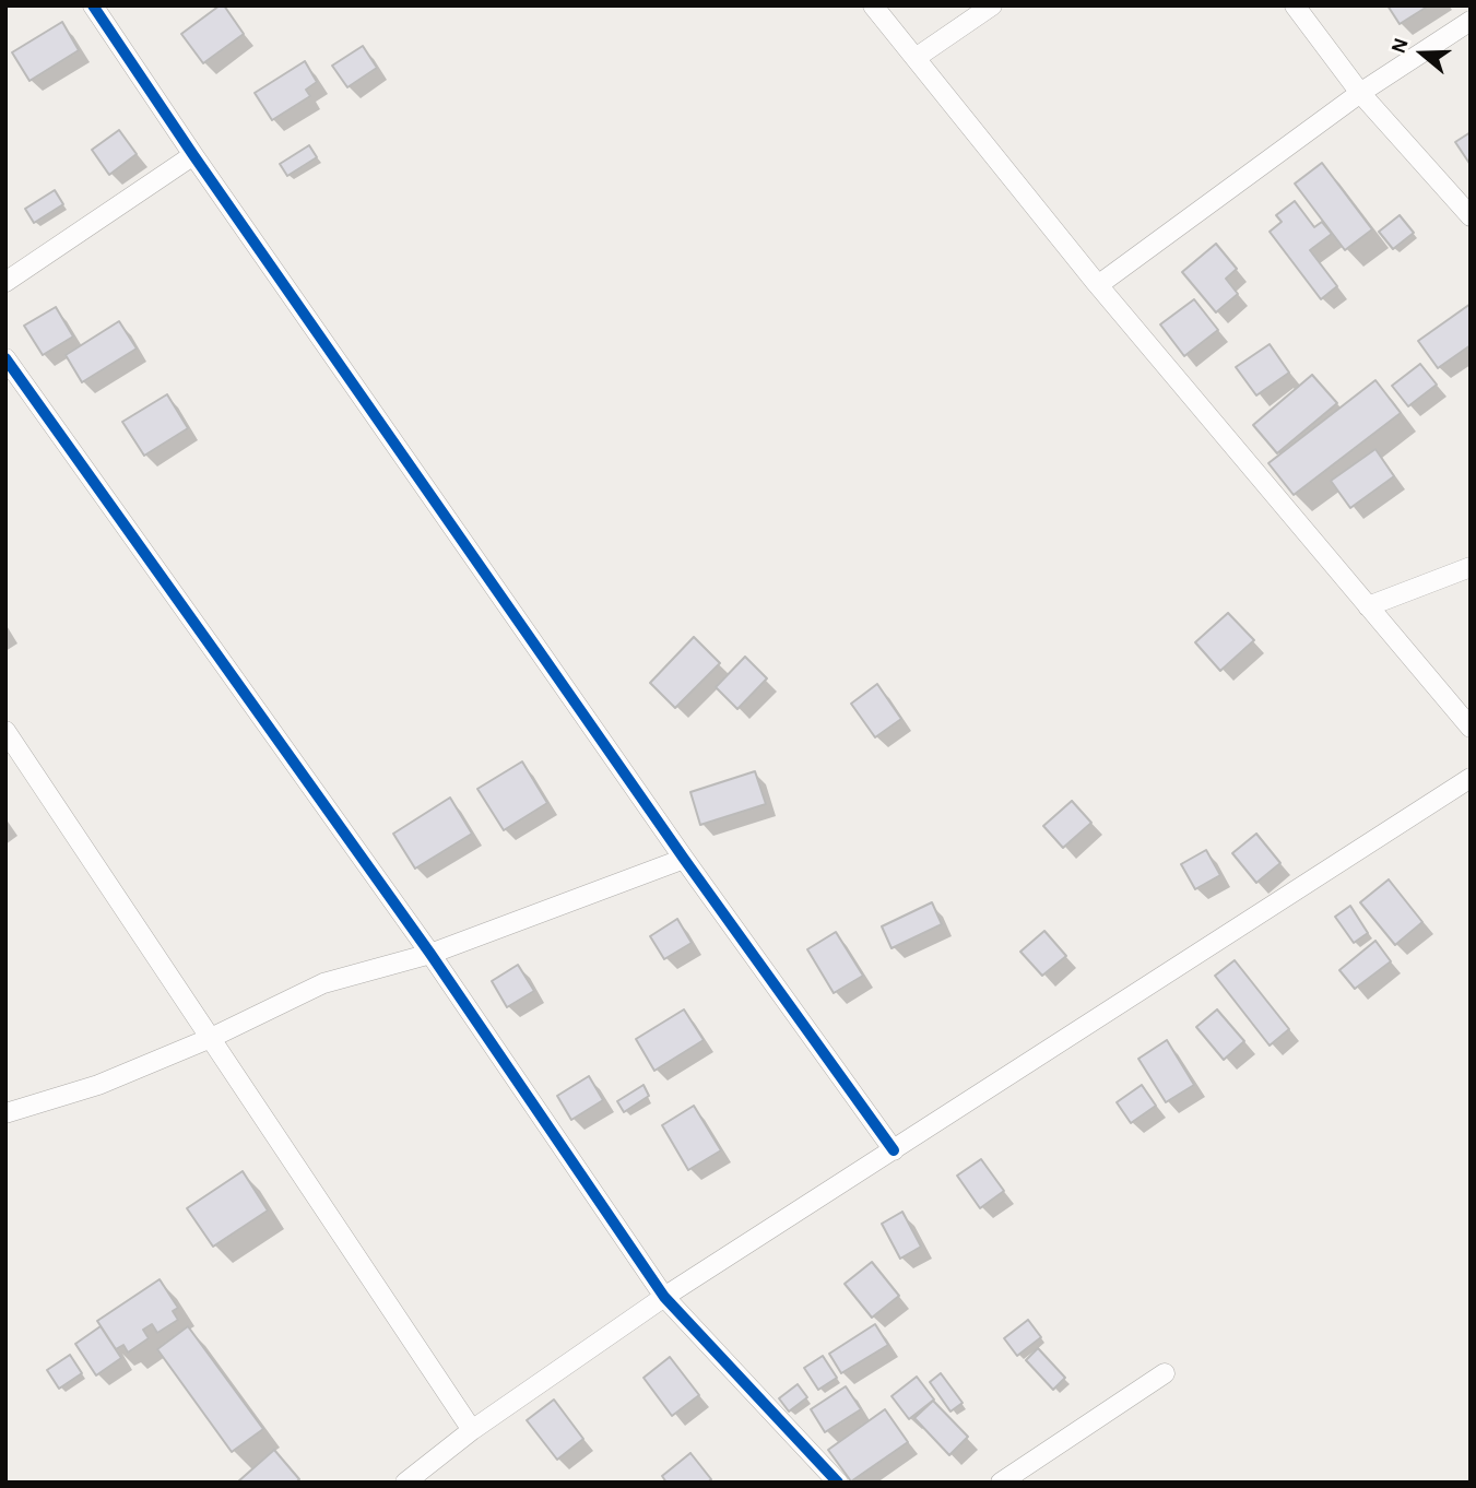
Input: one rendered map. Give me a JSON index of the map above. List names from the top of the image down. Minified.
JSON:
{"north":"left"}
